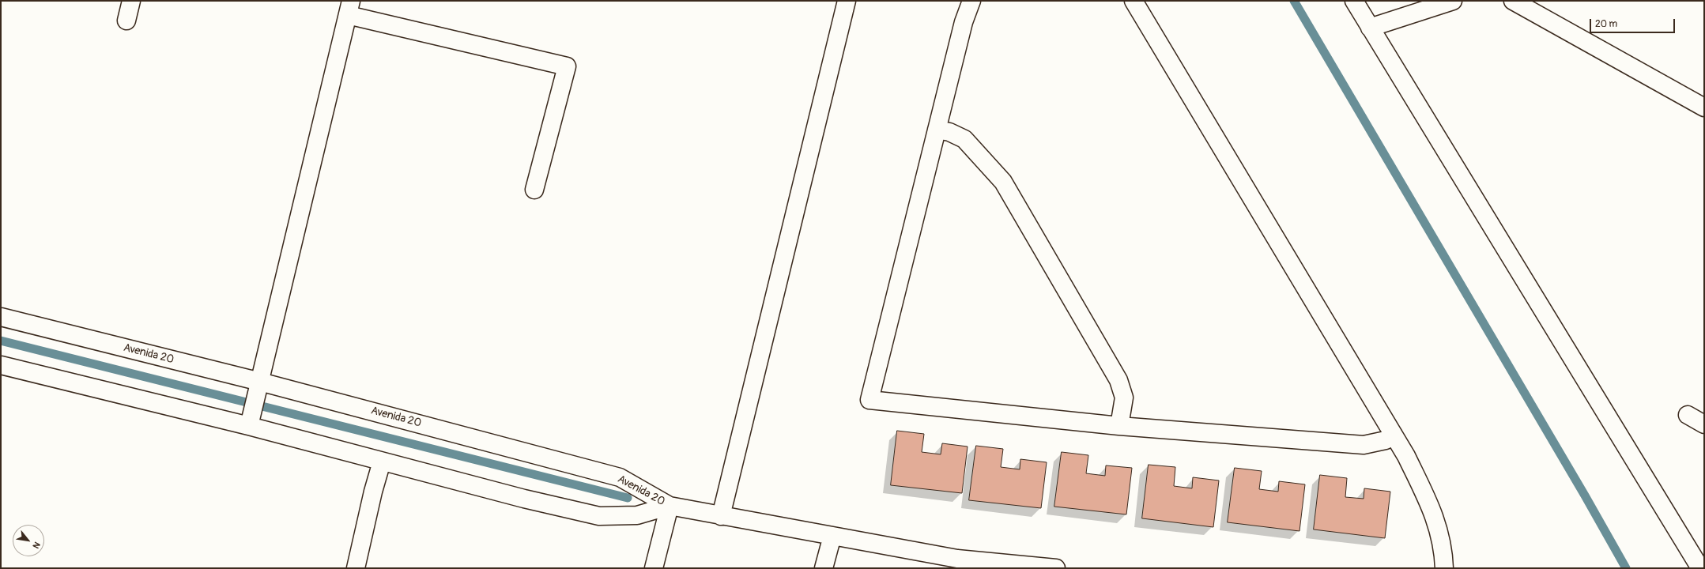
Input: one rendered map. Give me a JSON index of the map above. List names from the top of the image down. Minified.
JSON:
{"streets":{"street":["Avenida 20"]},"scale_bar":"20 m","north":"bottom right"}
